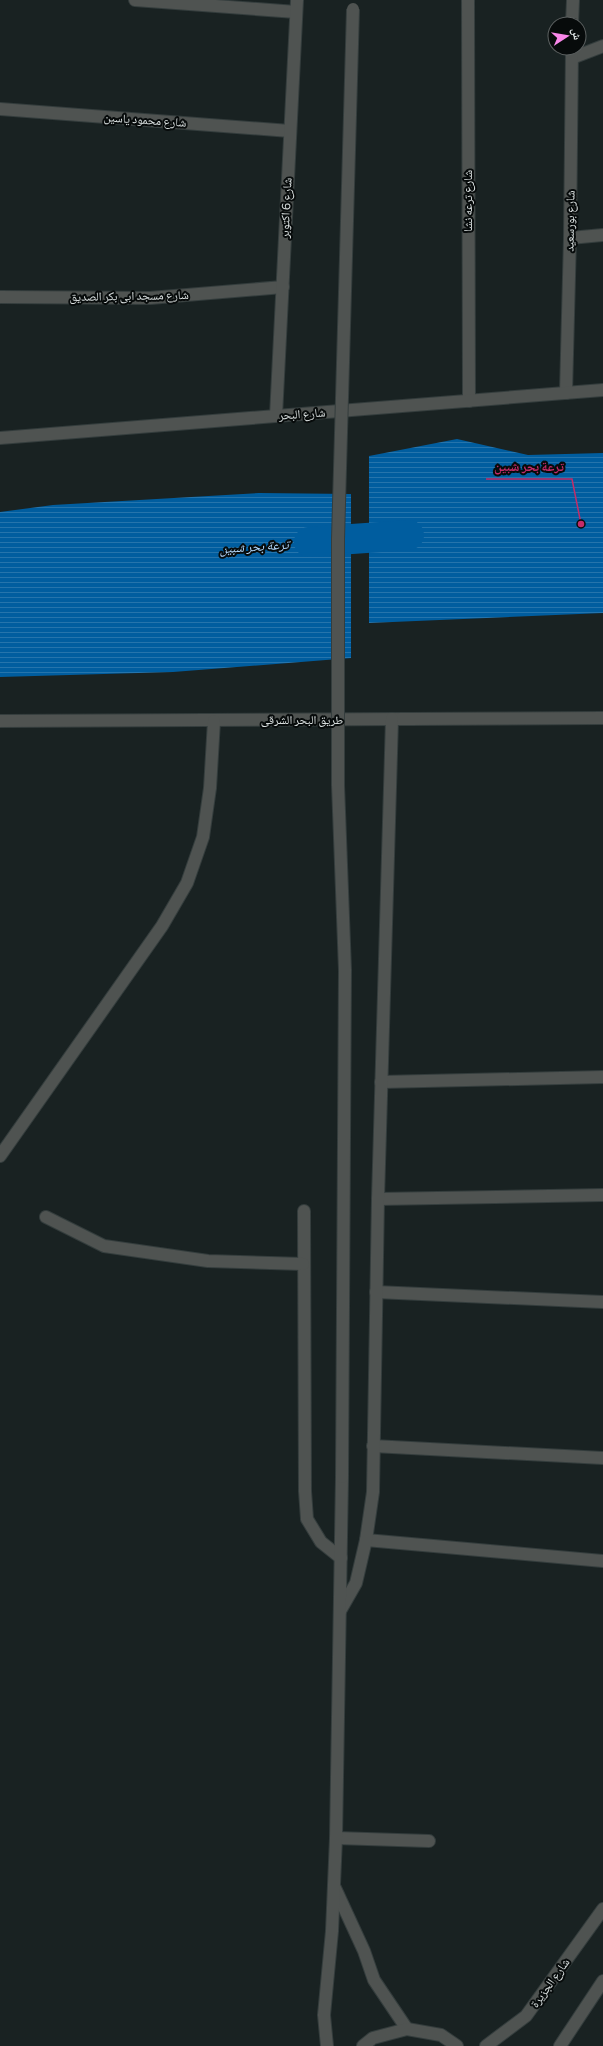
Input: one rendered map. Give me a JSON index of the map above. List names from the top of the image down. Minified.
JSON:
{"streets":{"street":["شارع محمود ياسين","شارع ترعه نشا","شارع 6 اكتوبر","شارع بورسعيد","شارع مسجد ابى بكر الصديق","شارع البحر","طريق البحر الشرقى","شارع الجزيرة"]},"crossings":[["شارع محمود ياسين","شارع 6 اكتوبر"],["شارع ترعه نشا","شارع البحر"],["شارع 6 اكتوبر","شارع مسجد ابى بكر الصديق"],["شارع 6 اكتوبر","شارع البحر"],["شارع بورسعيد","شارع البحر"]],"water":["ترعة بحر شبين"],"places":["ترعة بحر شبين"],"north":"right"}
